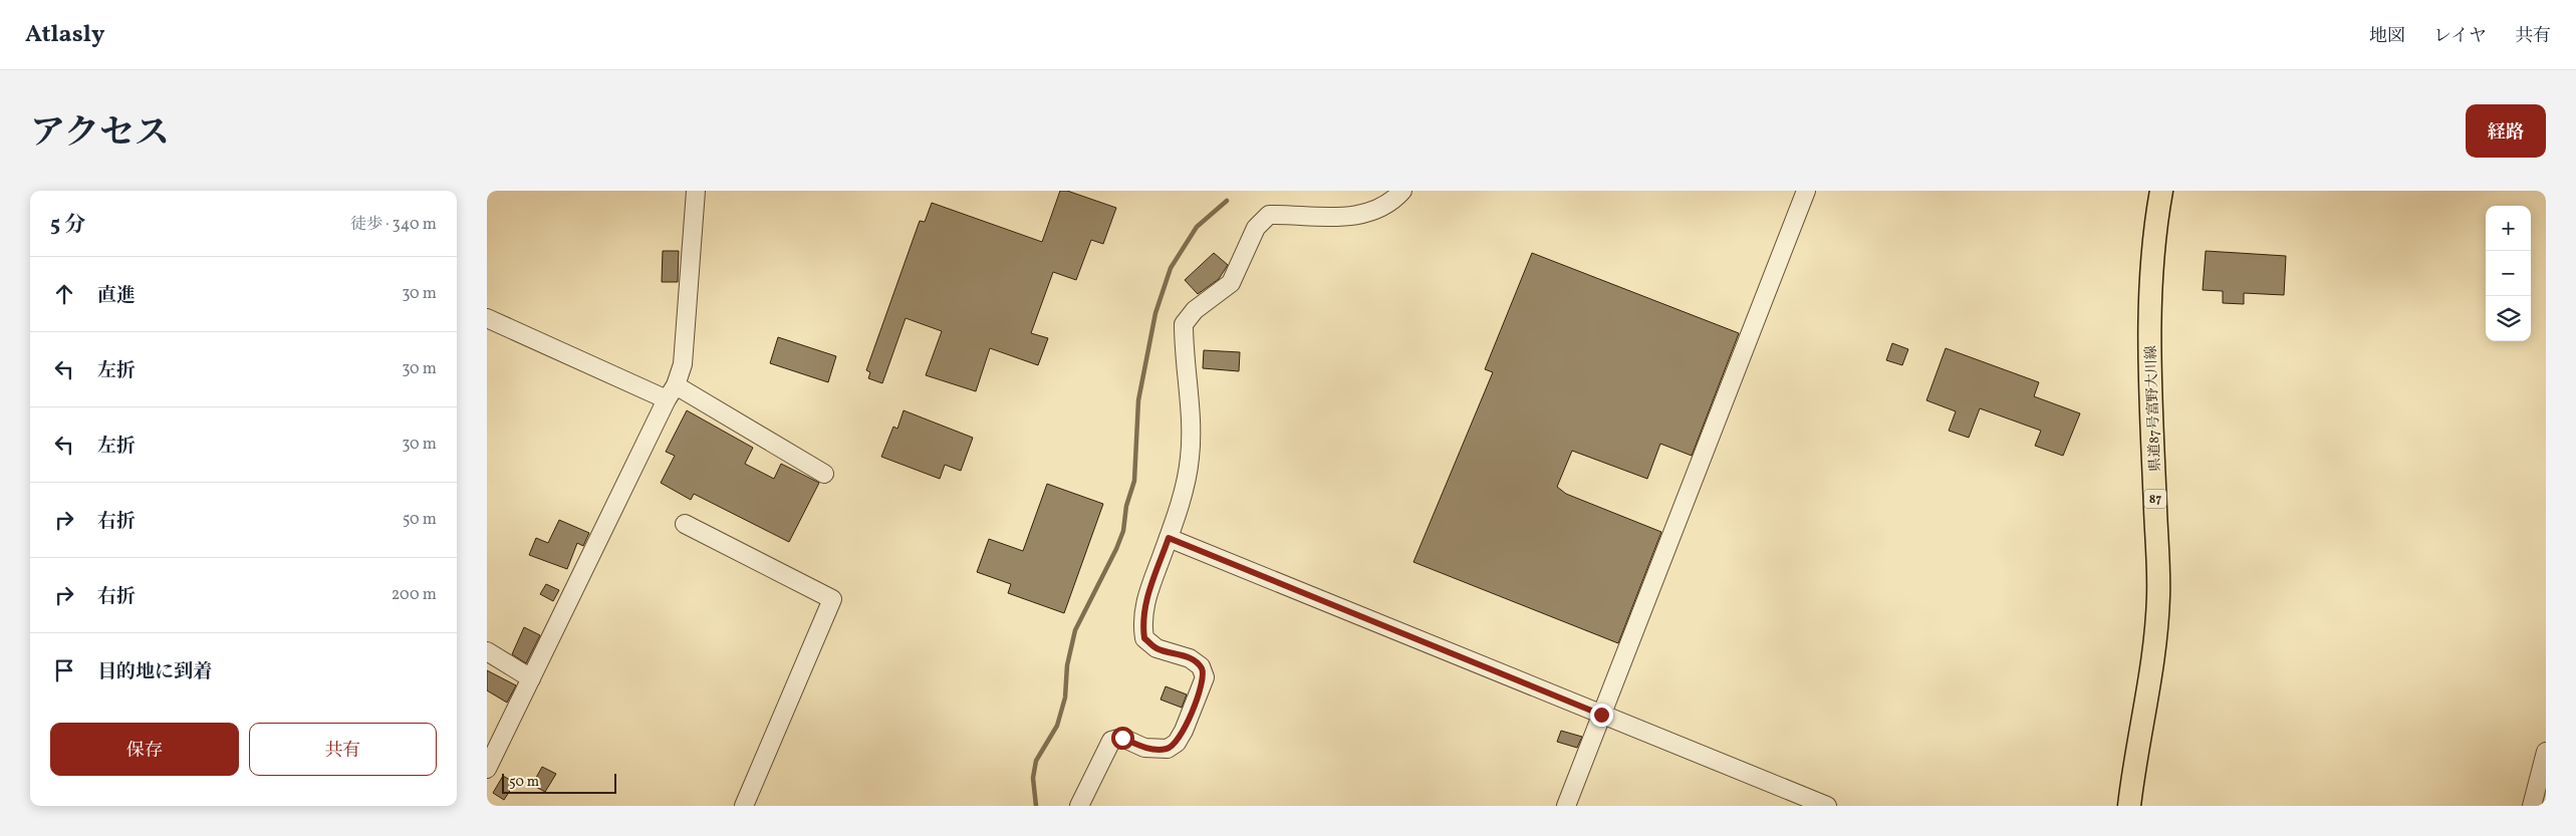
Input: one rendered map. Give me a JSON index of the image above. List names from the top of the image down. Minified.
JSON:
{"streets":{"main road":["県道87号富野大川線","87"]},"scale_bar":"50 m","page":{"header":"Atlasly","nav":["地図","レイヤ","共有"],"title":"アクセス","buttons":["経路",["保存","共有"]],"heading":["5 分","徒歩 · 340 m"],"map_buttons":["+","−"],"list":[["直進","30 m"],["左折","30 m"],["左折","30 m"],["右折","50 m"],["右折","200 m"],"目的地に到着"],"scale":"50 m"}}
